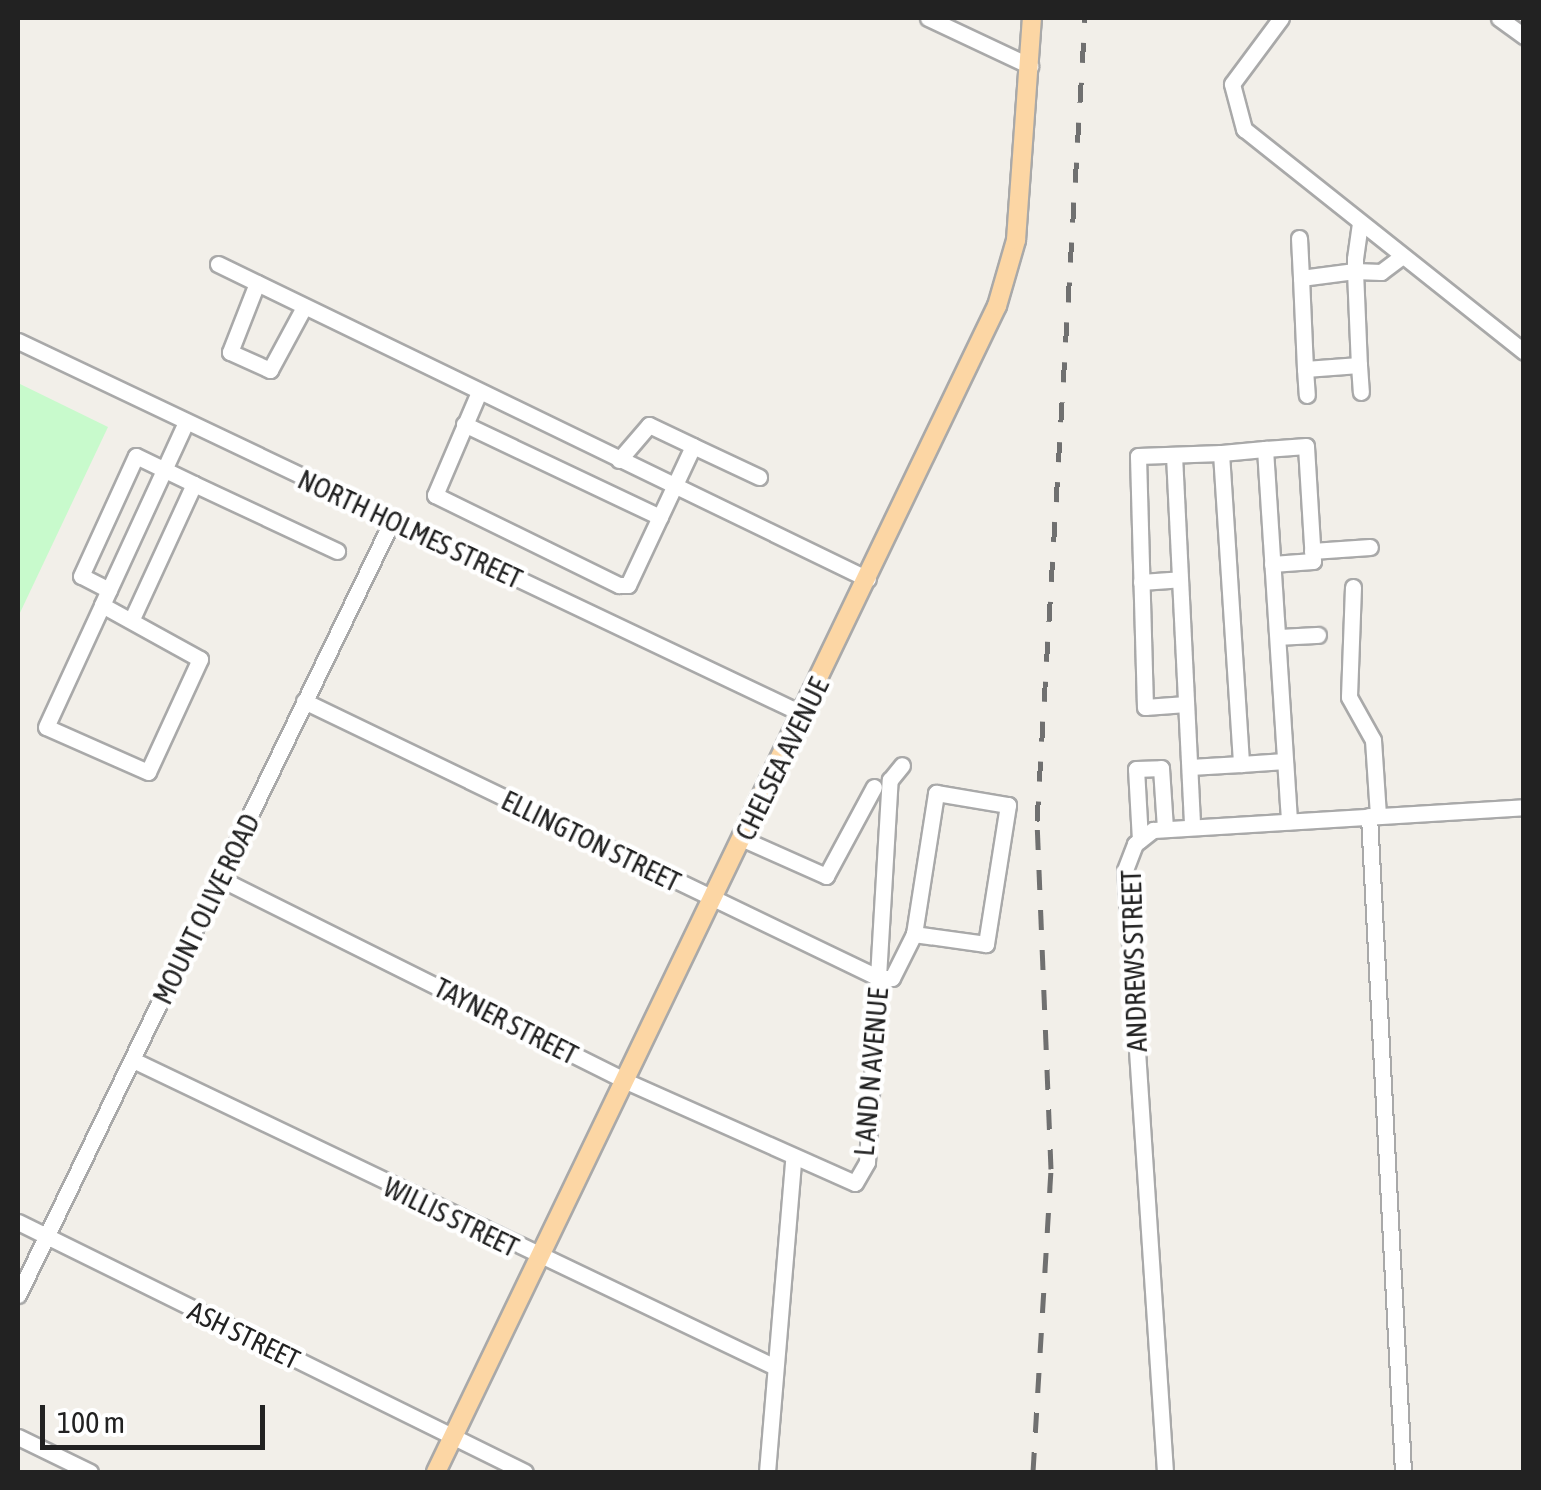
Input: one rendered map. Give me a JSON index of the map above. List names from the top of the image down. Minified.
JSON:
{"streets":{"main road":["CHELSEA AVENUE"],"street":["NORTH HOLMES STREET","ELLINGTON STREET","MOUNT OLIVE ROAD","ANDREWS STREET","TAYNER STREET","L AND N AVENUE","WILLIS STREET","ASH STREET"]},"crossings":[["NORTH HOLMES STREET","CHELSEA AVENUE"],["NORTH HOLMES STREET","MOUNT OLIVE ROAD"],["CHELSEA AVENUE","ELLINGTON STREET"],["CHELSEA AVENUE","TAYNER STREET"],["CHELSEA AVENUE","WILLIS STREET"],["CHELSEA AVENUE","ASH STREET"],["ELLINGTON STREET","MOUNT OLIVE ROAD"],["ELLINGTON STREET","L AND N AVENUE"],["MOUNT OLIVE ROAD","TAYNER STREET"],["MOUNT OLIVE ROAD","WILLIS STREET"],["MOUNT OLIVE ROAD","ASH STREET"],["TAYNER STREET","L AND N AVENUE"]],"scale_bar":"100 m"}
